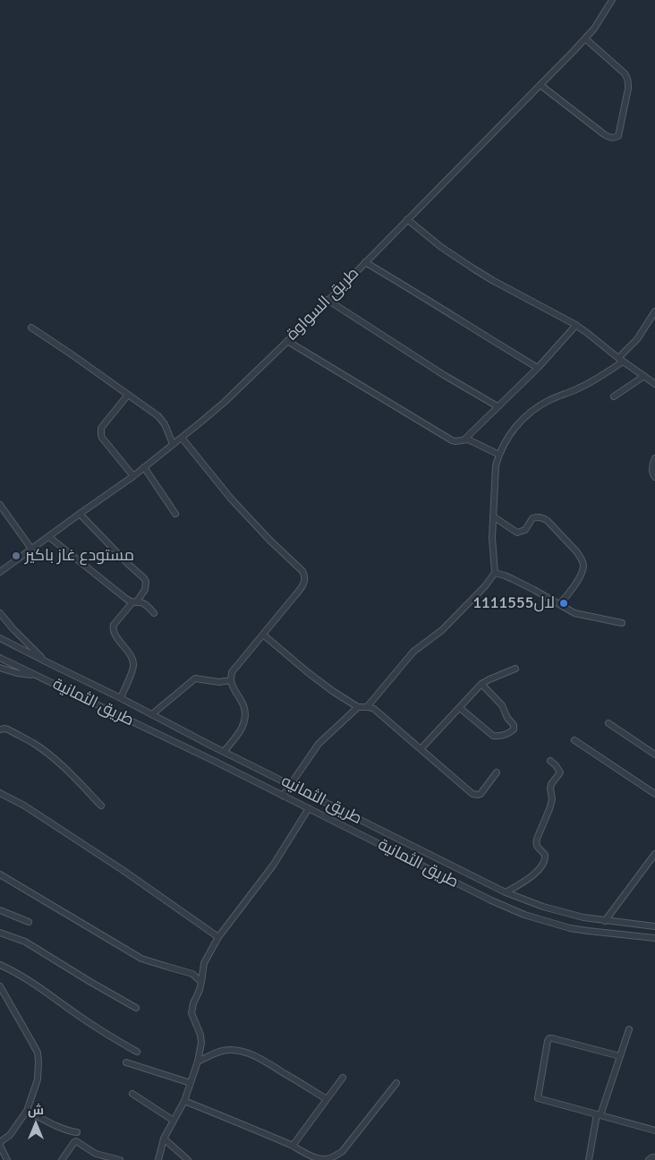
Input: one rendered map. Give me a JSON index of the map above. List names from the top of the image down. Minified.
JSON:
{"streets":{"street":["طريق السواوة","طريق الثمانية","طريق الثمانيه"]},"places":["مستودع غاز باكير","1111555لال"],"north":"top"}
